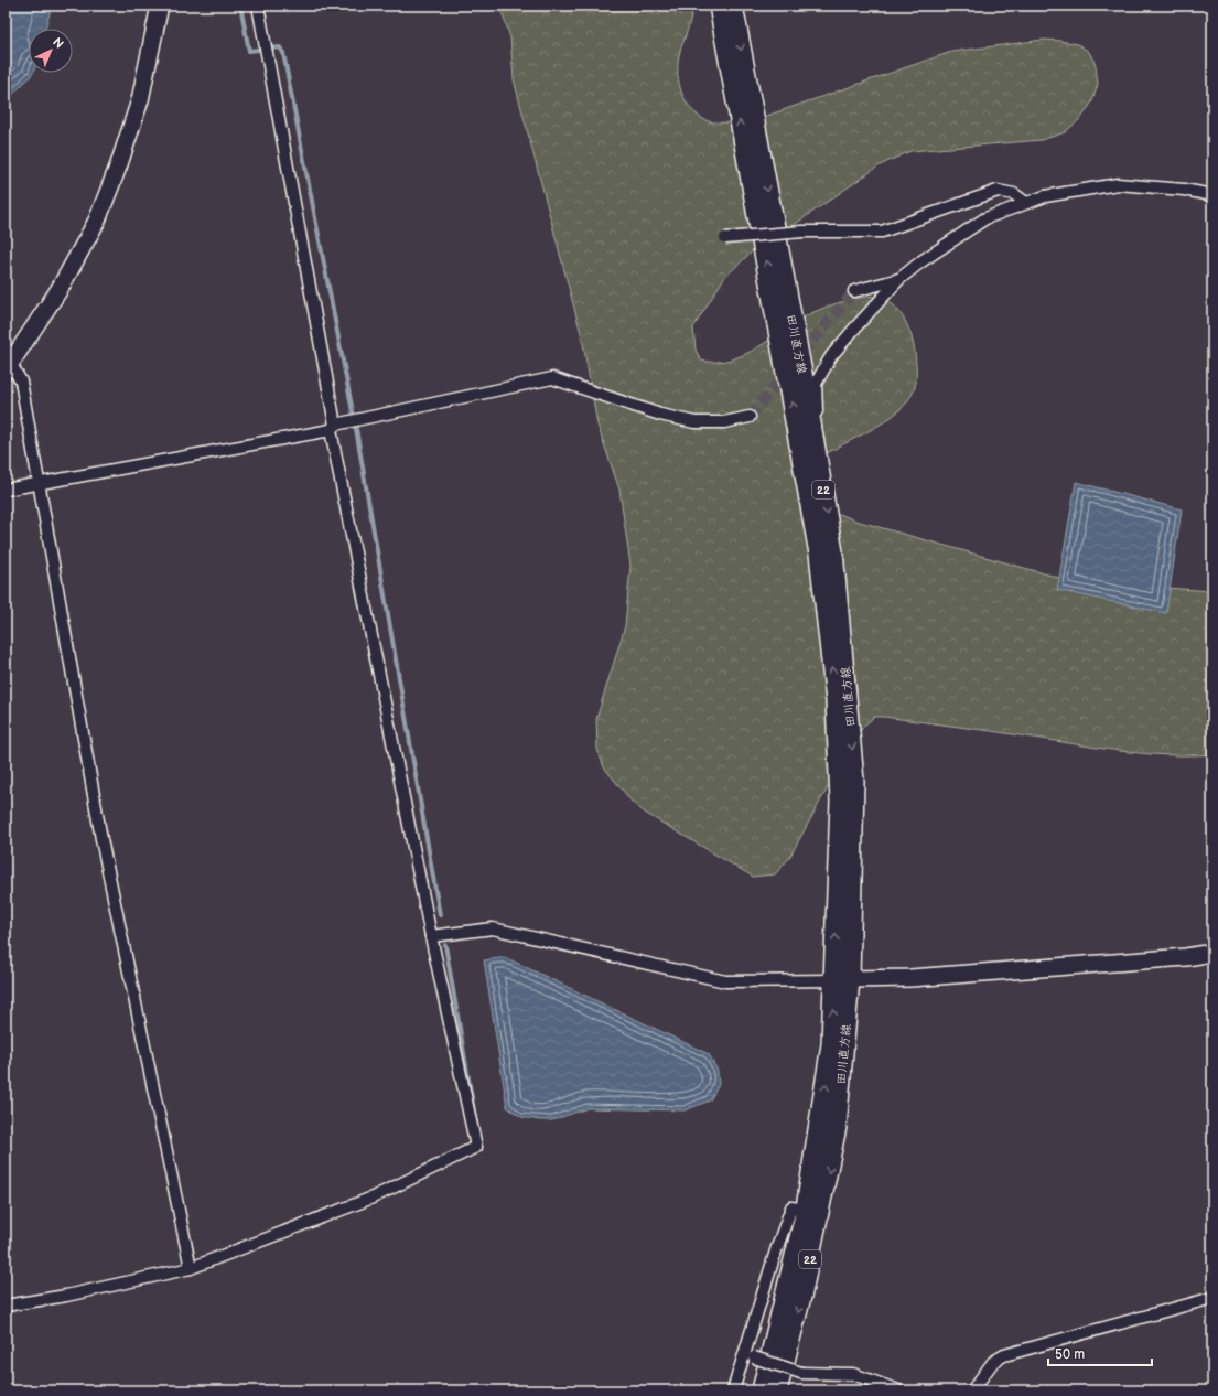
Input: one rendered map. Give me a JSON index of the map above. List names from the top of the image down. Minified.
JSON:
{"streets":{"main road":["田川直方線","22"]},"scale_bar":"50 m","north":"top right"}
